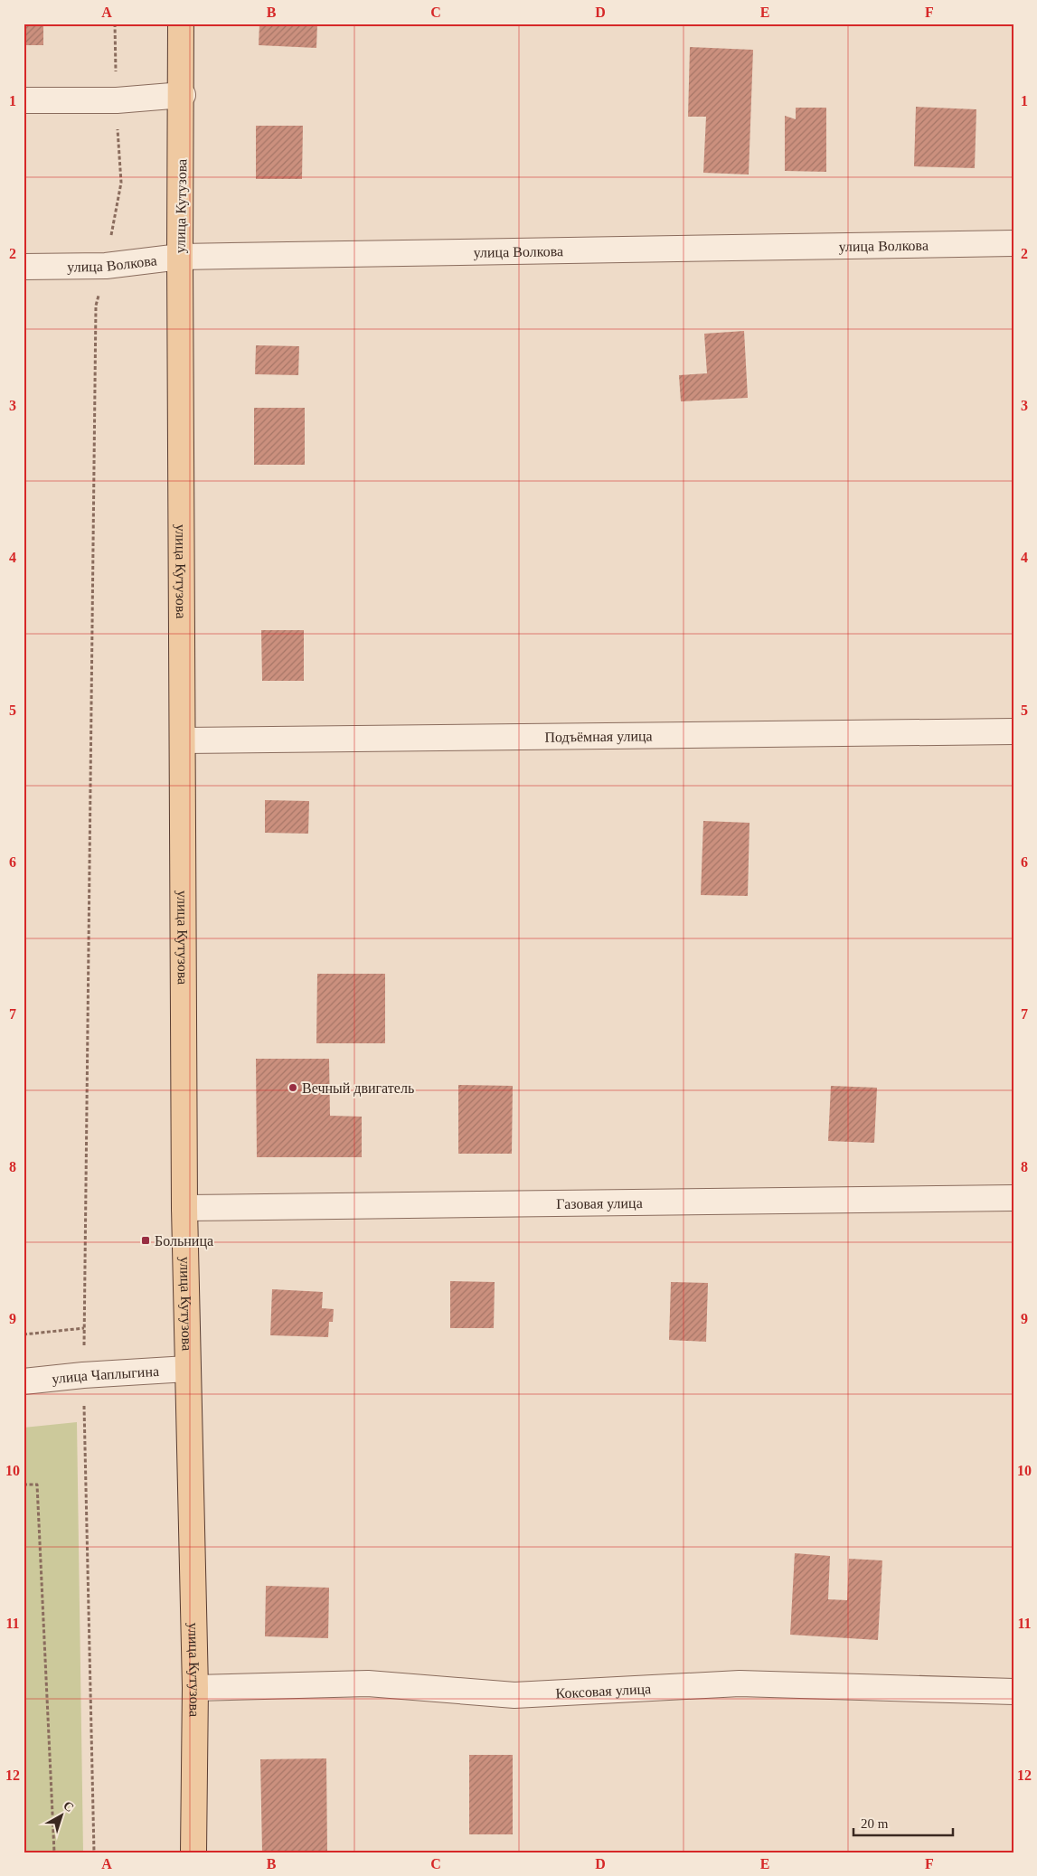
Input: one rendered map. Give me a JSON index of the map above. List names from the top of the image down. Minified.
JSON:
{"streets":{"main road":["улица Кутузова"],"street":["улица Волкова","Подъёмная улица","Газовая улица","улица Чаплыгина","Коксовая улица"]},"crossings":[["улица Кутузова","улица Волкова"],["улица Кутузова","Подъёмная улица"],["улица Кутузова","Газовая улица"],["улица Кутузова","улица Чаплыгина"],["улица Кутузова","Коксовая улица"]],"places":{"other":["Вечный двигатель"],"transit":["Больница"]},"scale_bar":"20 m","north":"top right","grid":{"columns":["A","B","C","D","E","F"],"rows":["1","2","3","4","5","6","7","8","9","10","11","12"]}}
